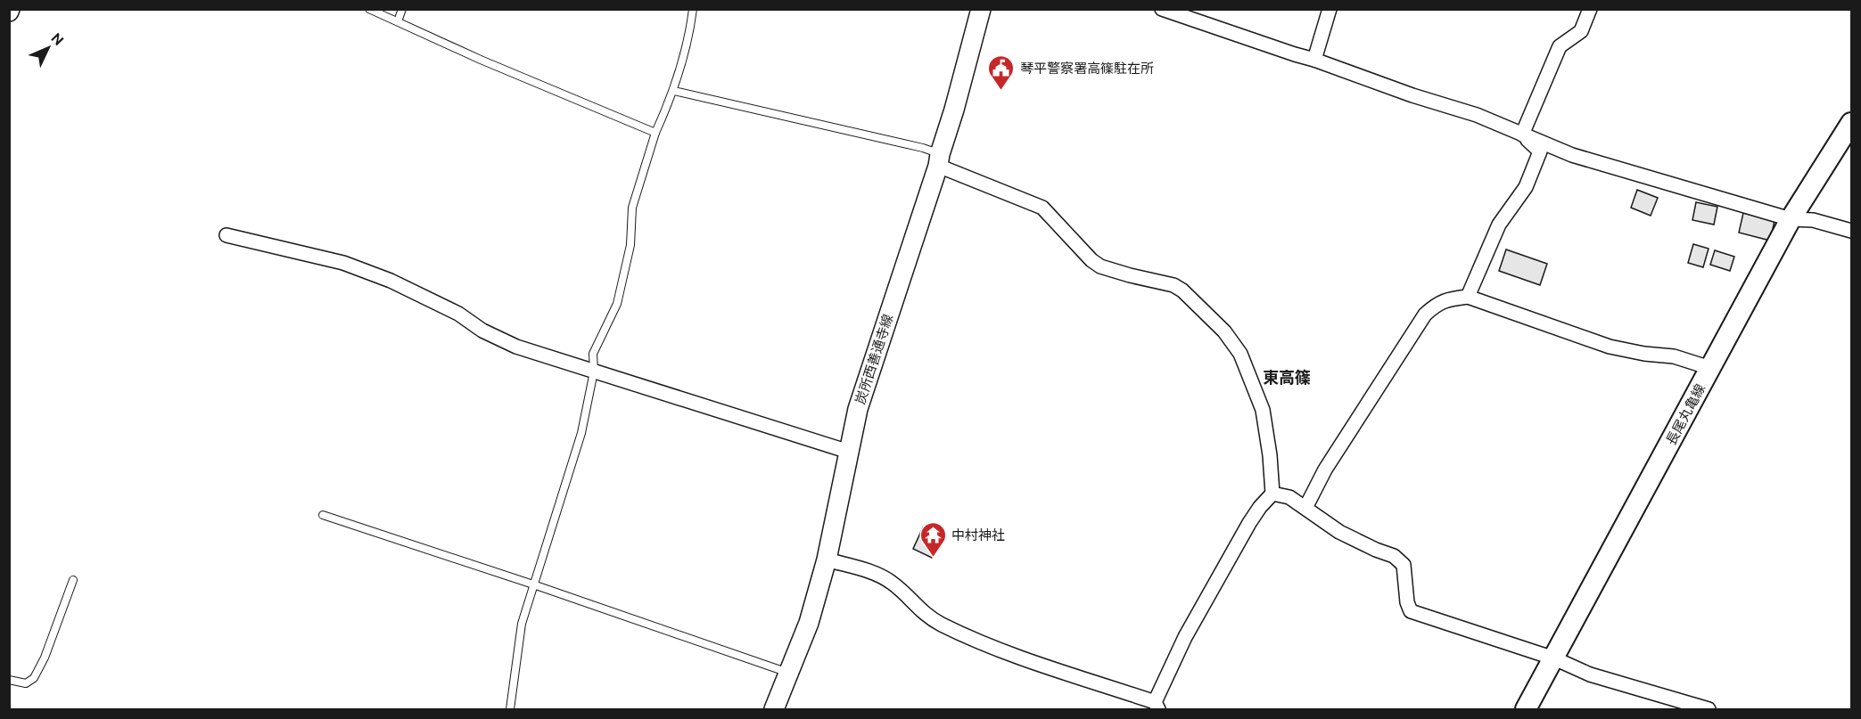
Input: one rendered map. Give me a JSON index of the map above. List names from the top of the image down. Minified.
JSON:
{"streets":{"main road":["炭所西善通寺線","長尾丸亀線"]},"districts":["東高篠"],"places":{"public building":["琴平警察署高篠駐在所"],"temple":["中村神社"]},"north":"top right"}
